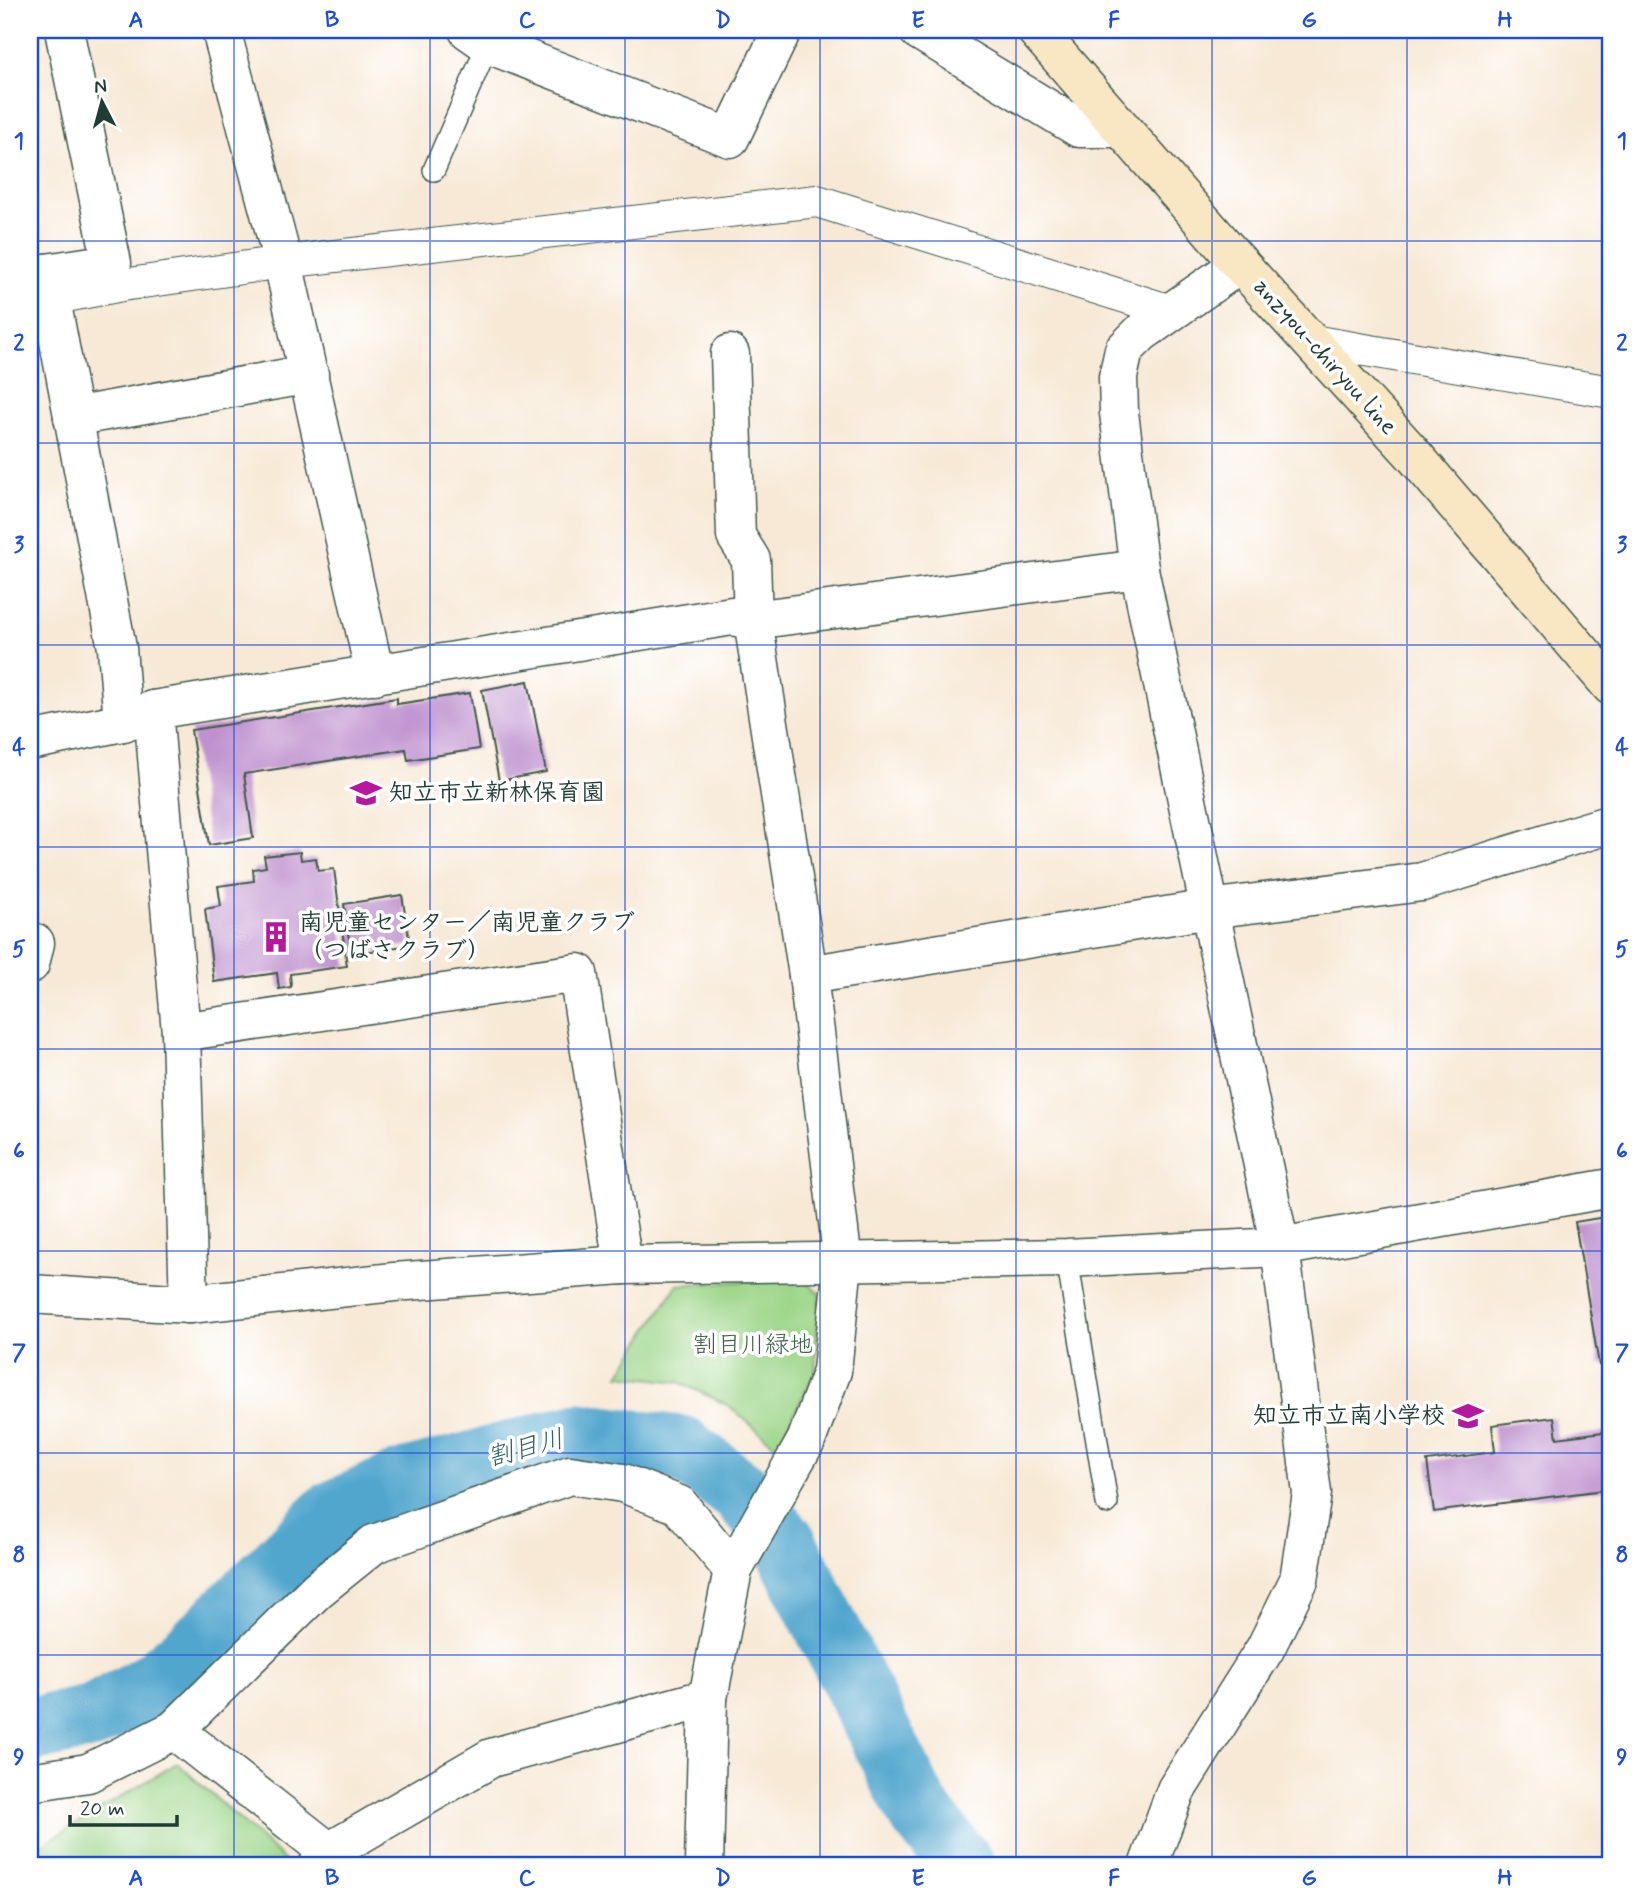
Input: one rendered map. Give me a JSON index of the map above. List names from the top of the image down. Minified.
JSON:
{"streets":{"main road":["anzyou-chiryuu line"]},"water":["割目川"],"parks":["割目川緑地"],"places":{"school or university":["知立市立新林保育園","知立市立南小学校"],"building":["南児童センター／南児童クラブ （つばさクラブ）"]},"scale_bar":"20 m","north":"top","grid":{"columns":["A","B","C","D","E","F","G","H"],"rows":["1","2","3","4","5","6","7","8","9"]}}
